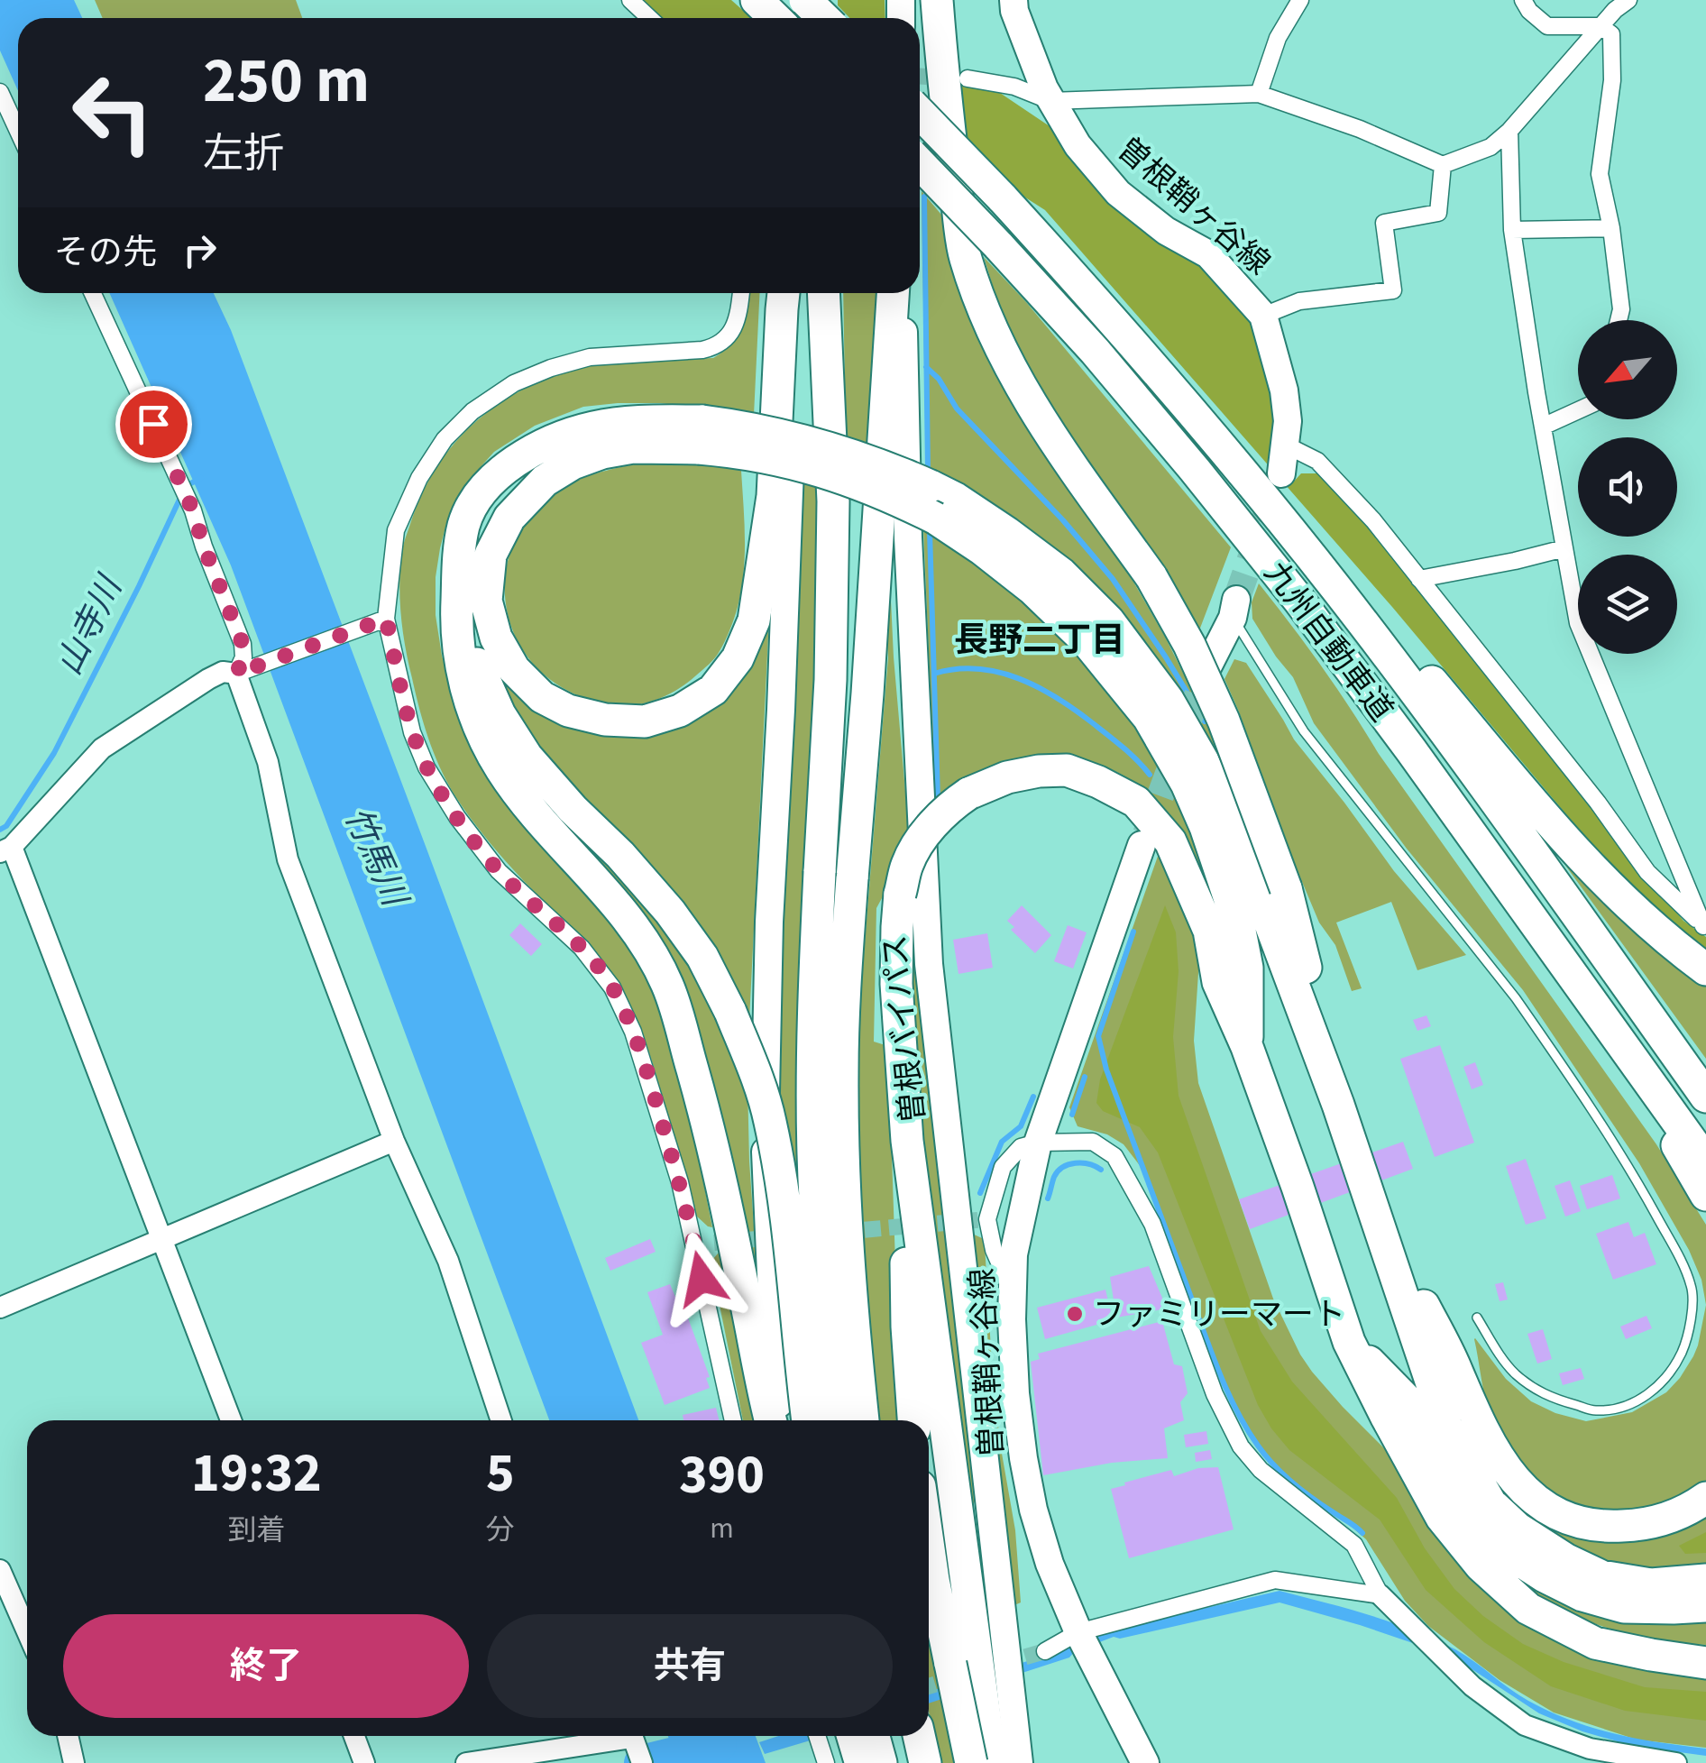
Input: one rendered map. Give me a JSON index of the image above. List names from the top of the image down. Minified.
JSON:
{"streets":{"highway":["九州自動車道"],"main road":["曽根鞘ヶ谷線","曽根バイパス"]},"districts":["長野二丁目"],"water":["山寺川","竹馬川"],"places":["ファミリーマート"],"north":"bottom left","page":{"turn":["250 m","左折"],"then":"その先","eta":["19:32","到着","5","分","390","m"],"buttons":["終了","共有"]}}
